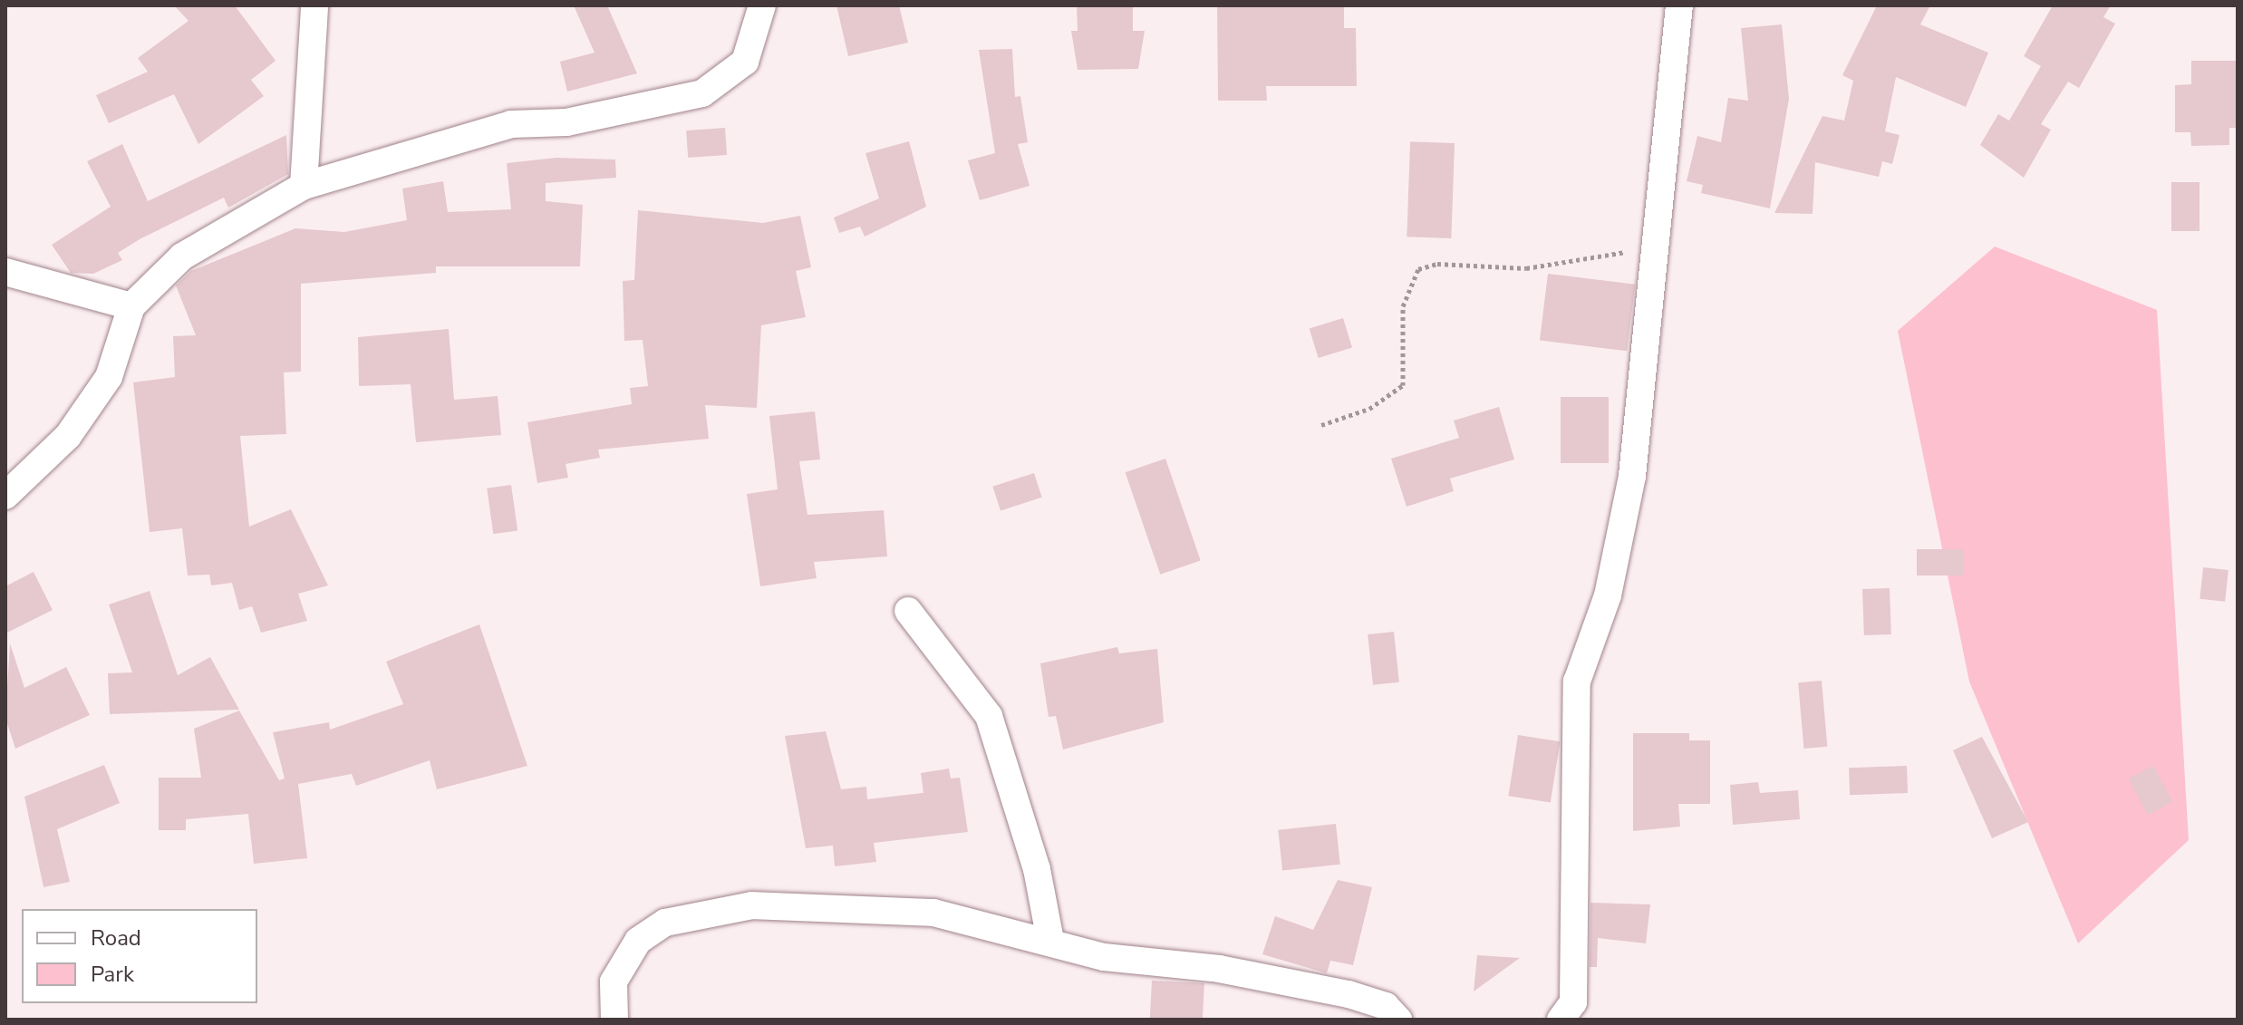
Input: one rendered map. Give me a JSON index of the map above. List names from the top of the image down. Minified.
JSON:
{"legend":["Road","Park"]}
